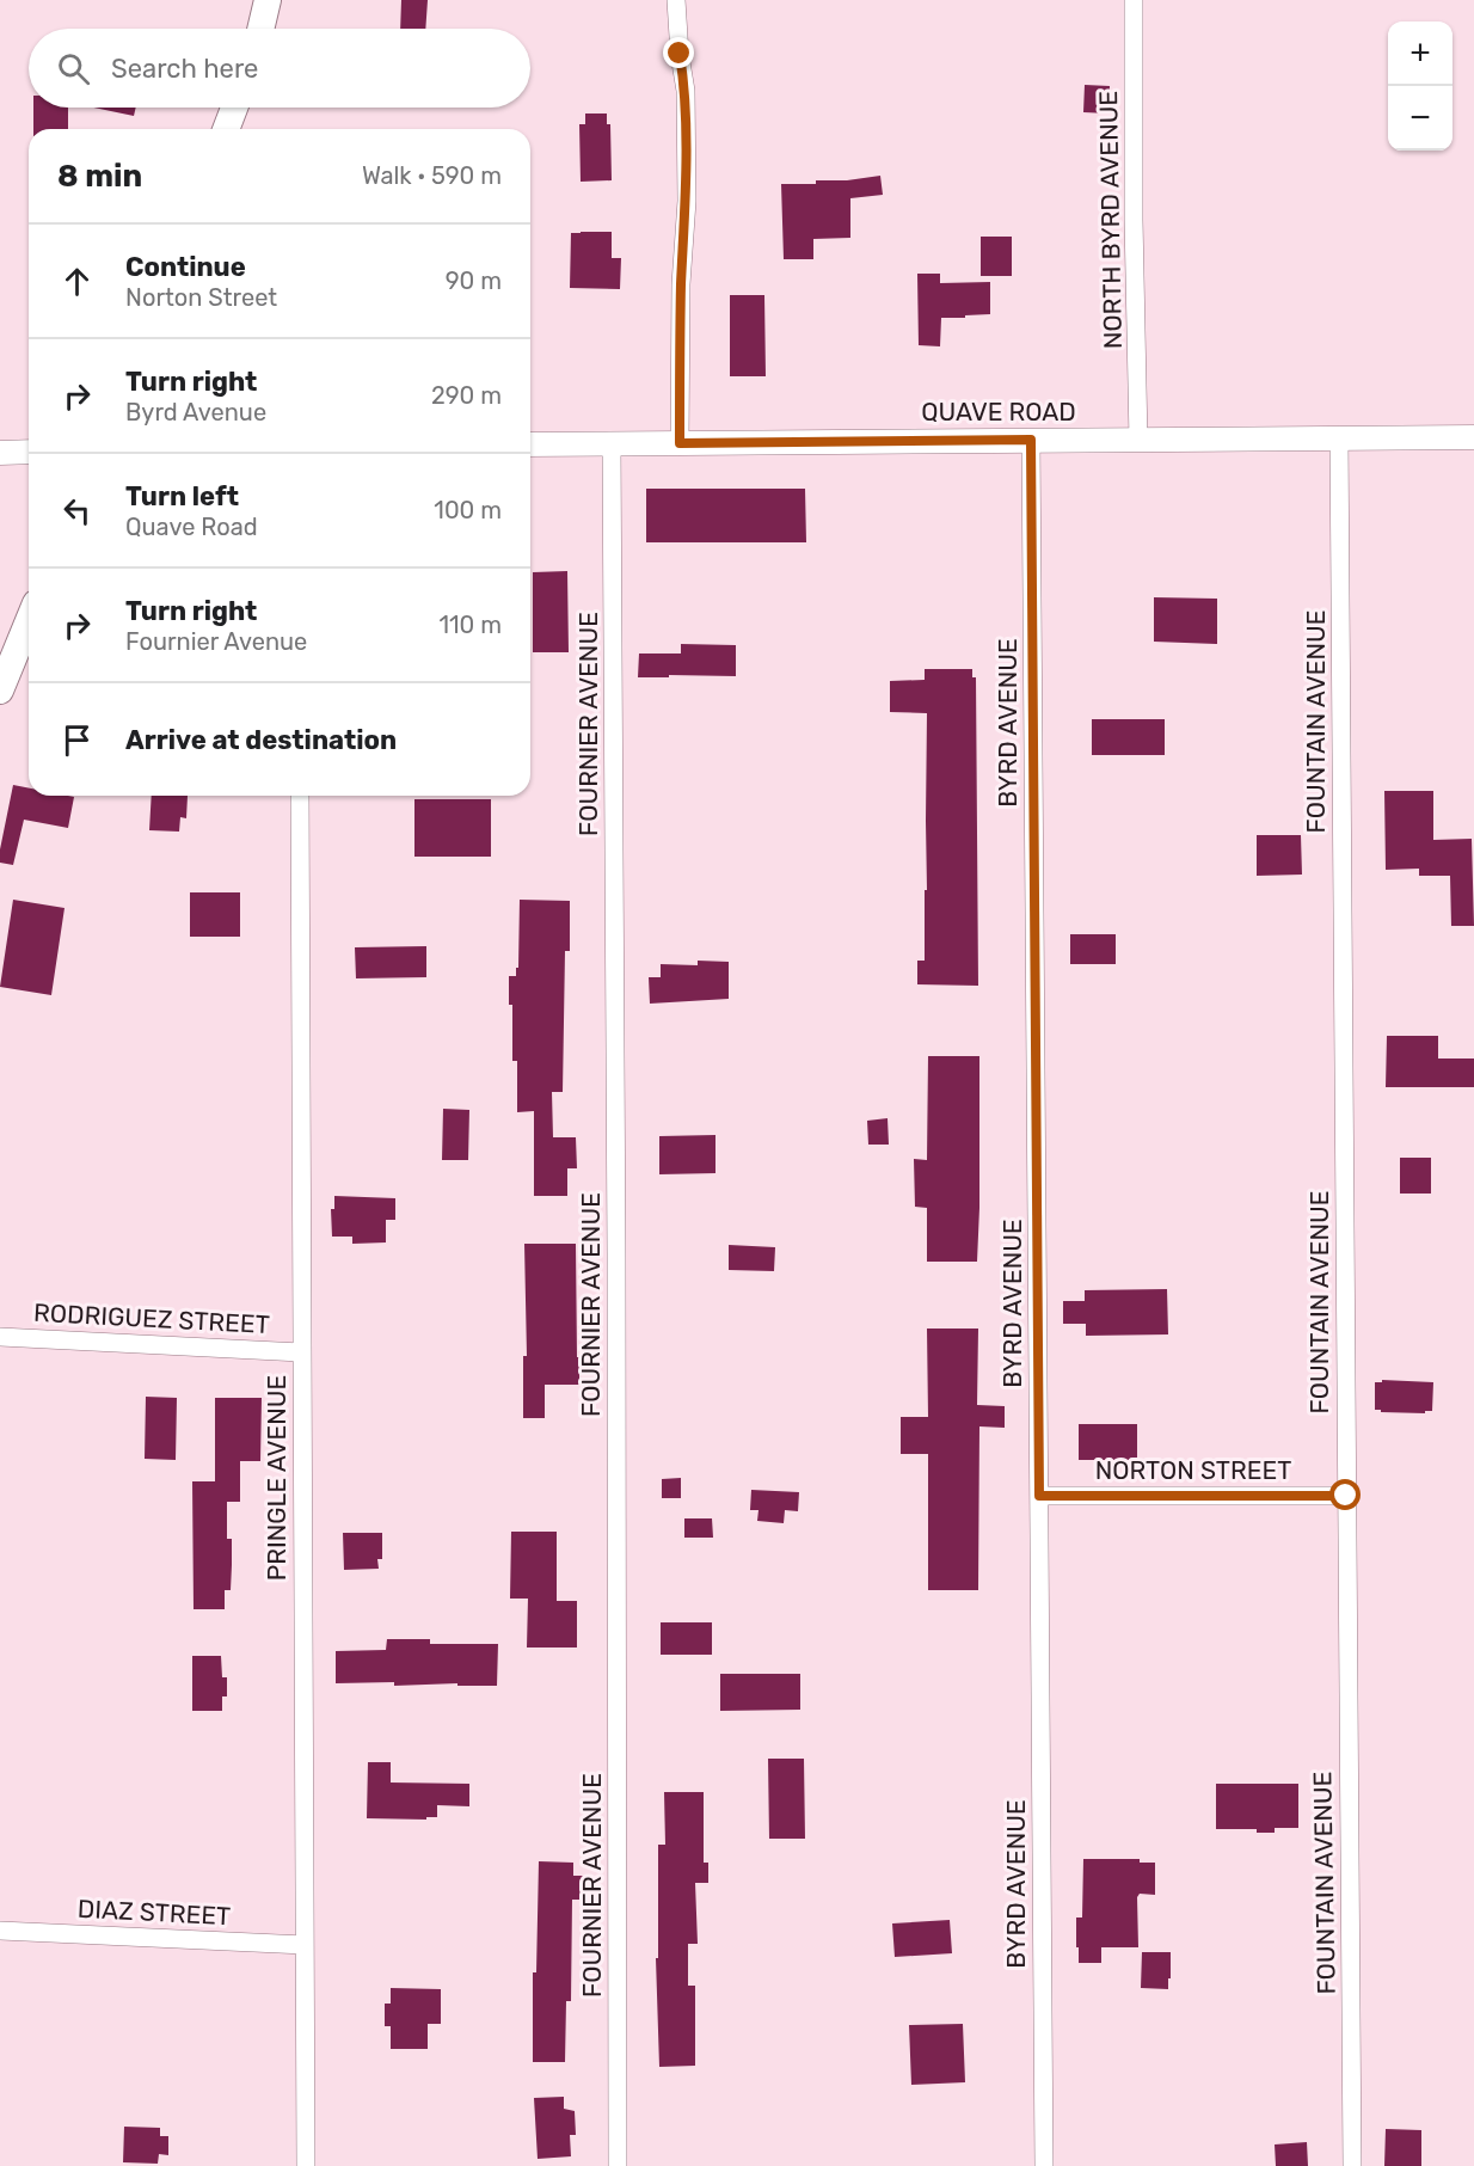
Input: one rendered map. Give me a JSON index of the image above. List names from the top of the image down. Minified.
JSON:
{"streets":{"street":["NORTH BYRD AVENUE","QUAVE ROAD","FOUNTAIN AVENUE","BYRD AVENUE","FOURNIER AVENUE","RODRIGUEZ STREET","NORTON STREET","PRINGLE AVENUE","DIAZ STREET"]},"crossings":[["NORTH BYRD AVENUE","QUAVE ROAD"],["QUAVE ROAD","FOUNTAIN AVENUE"],["QUAVE ROAD","BYRD AVENUE"],["QUAVE ROAD","FOURNIER AVENUE"],["FOUNTAIN AVENUE","NORTON STREET"],["BYRD AVENUE","NORTON STREET"],["RODRIGUEZ STREET","PRINGLE AVENUE"],["PRINGLE AVENUE","DIAZ STREET"]],"page":{"map_buttons":["+","−"],"search":"Search here","heading":["8 min","Walk · 590 m"],"list":[["Continue","Norton Street","90 m"],["Turn right","Byrd Avenue","290 m"],["Turn left","Quave Road","100 m"],["Turn right","Fournier Avenue","110 m"],"Arrive at destination"]}}
